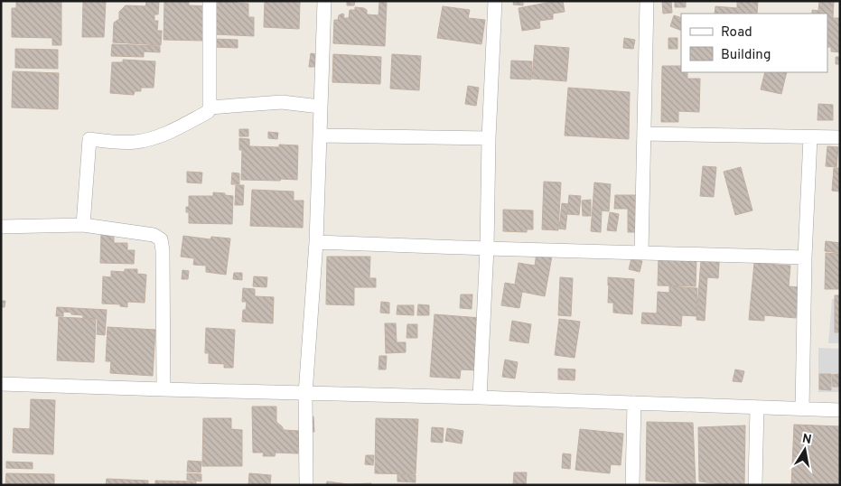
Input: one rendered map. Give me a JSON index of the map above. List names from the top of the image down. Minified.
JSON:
{"legend":["Road","Building"],"north":"top"}
